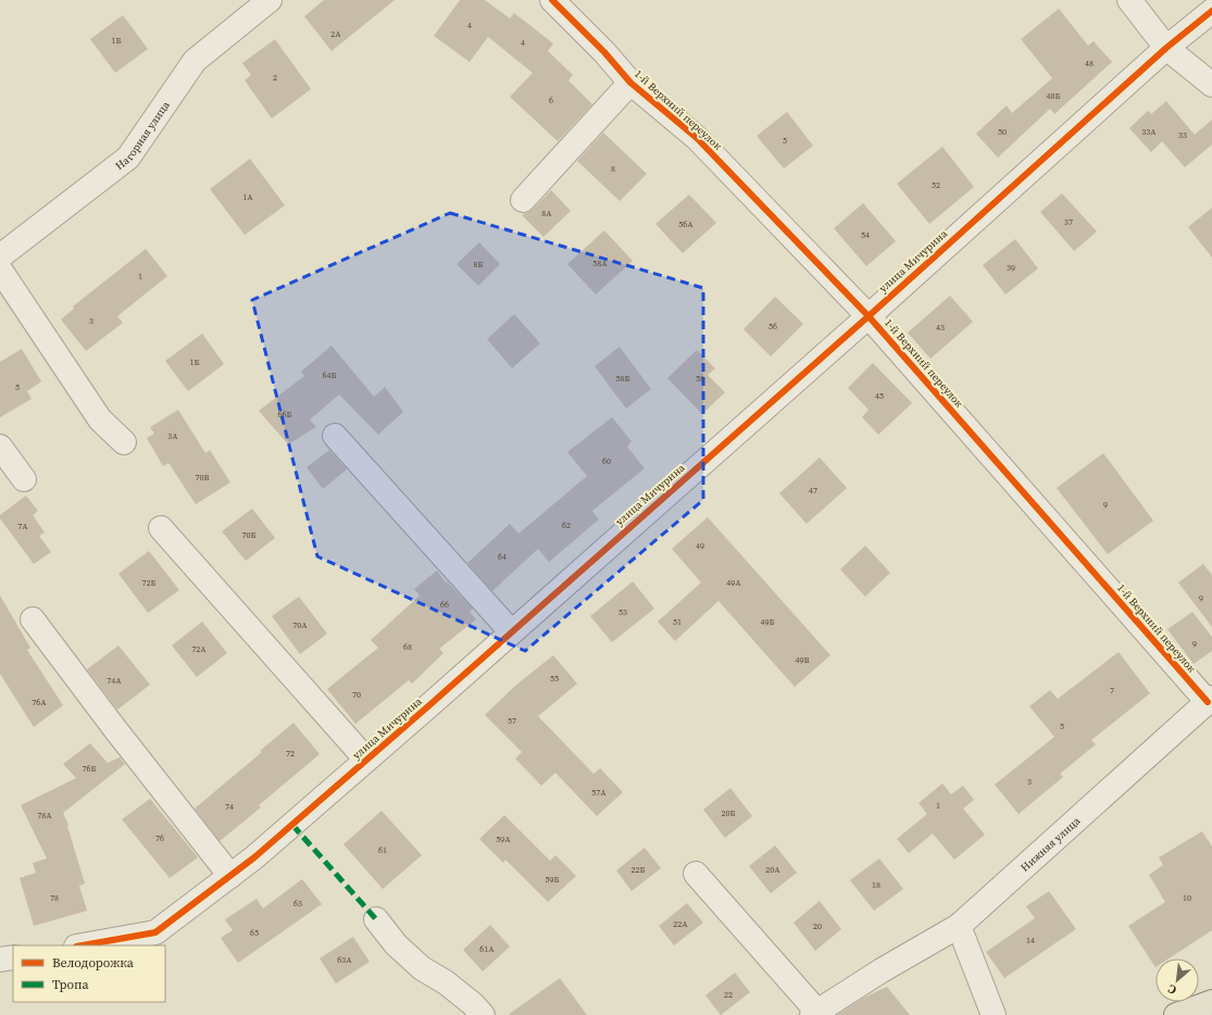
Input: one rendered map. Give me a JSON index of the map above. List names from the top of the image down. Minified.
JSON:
{"streets":{"street":["1-й Верхний переулок","Нагорная улица","улица Мичурина","Нижняя улица"]},"crossings":[["1-й Верхний переулок","улица Мичурина"],["1-й Верхний переулок","Нижняя улица"]],"house_numbers":["4","2А","1Б","4","48","2","48Б","6","50","33А","33","5","8","52","1А","8А","37","56А","54","58А","8Б","39","1","3","56","43","1Б","64Б","58Б","58","5","45","66Б","3А","60","70В","47","9","62","7А","70Б","49","64","72Б","49А","9","66","53","51","49Б","70А","9","68","72А","49В","55","74А","7","70","76А","57","5","72","76Б","3","57А","1","74","20Б","78А","76","59А","61","22Б","20А","59Б","18","78","10","63","22А","20","65","14","61А","63А","22"],"legend":["Велодорожка","Тропа"],"north":"bottom left"}
